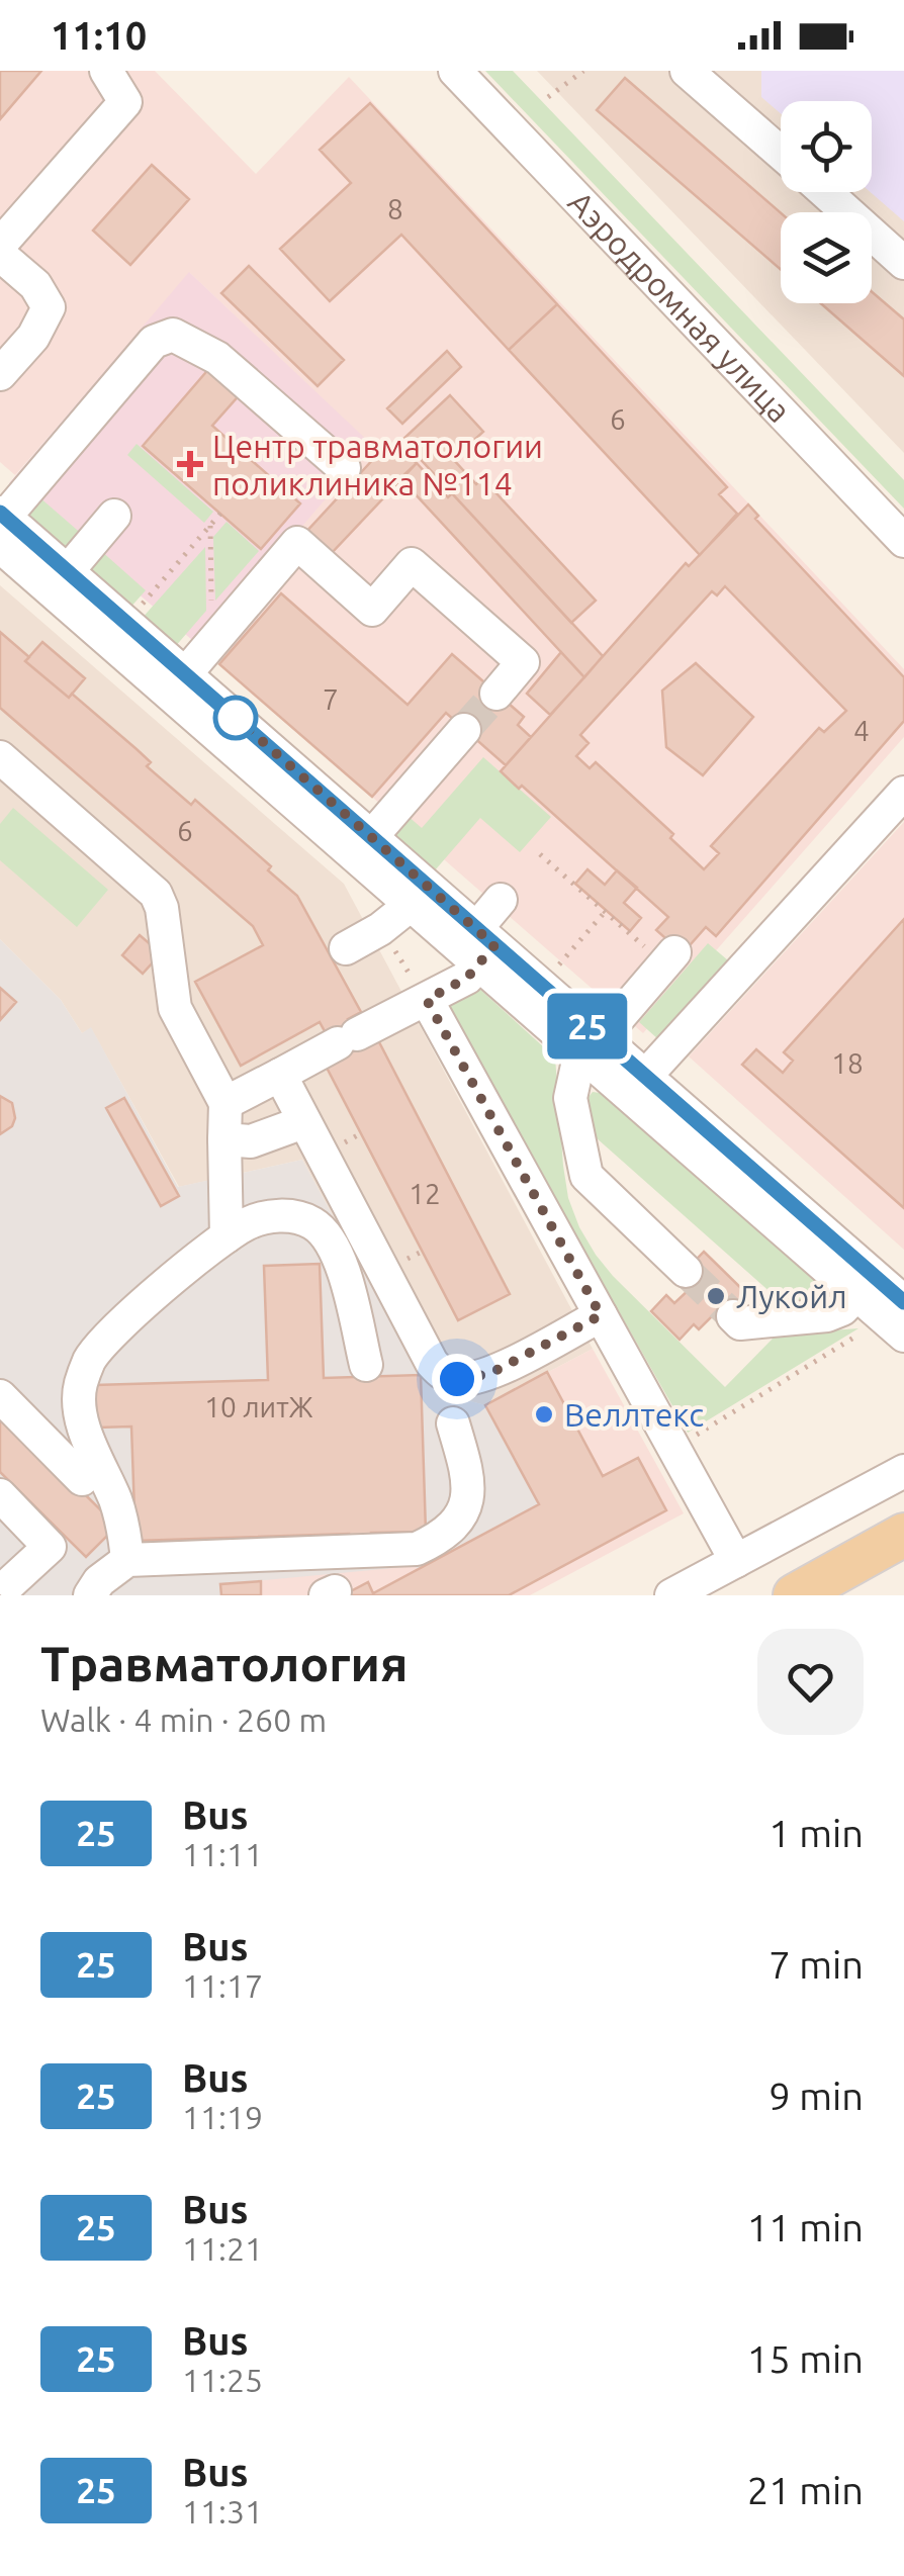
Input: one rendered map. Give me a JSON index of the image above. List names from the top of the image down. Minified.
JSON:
{"streets":{"street":["Аэродромная улица"]},"places":{"health":["Центр травматологии поликлиника №114"],"other":["Лукойл","Веллтекс"]},"lines":["bus line 25"],"house_numbers":["8","6","7","4","6","18","12","10 литЖ"],"page":{"status":"11:10","on_map":"25","heading":["Травматология","Walk · 4 min · 260 m"],"list":[{"mark":"25","name":"Bus","note":"11:11","value":"1 min"},{"mark":"25","name":"Bus","note":"11:17","value":"7 min"},{"mark":"25","name":"Bus","note":"11:19","value":"9 min"},{"mark":"25","name":"Bus","note":"11:21","value":"11 min"},{"mark":"25","name":"Bus","note":"11:25","value":"15 min"},{"mark":"25","name":"Bus","note":"11:31","value":"21 min"}]}}
